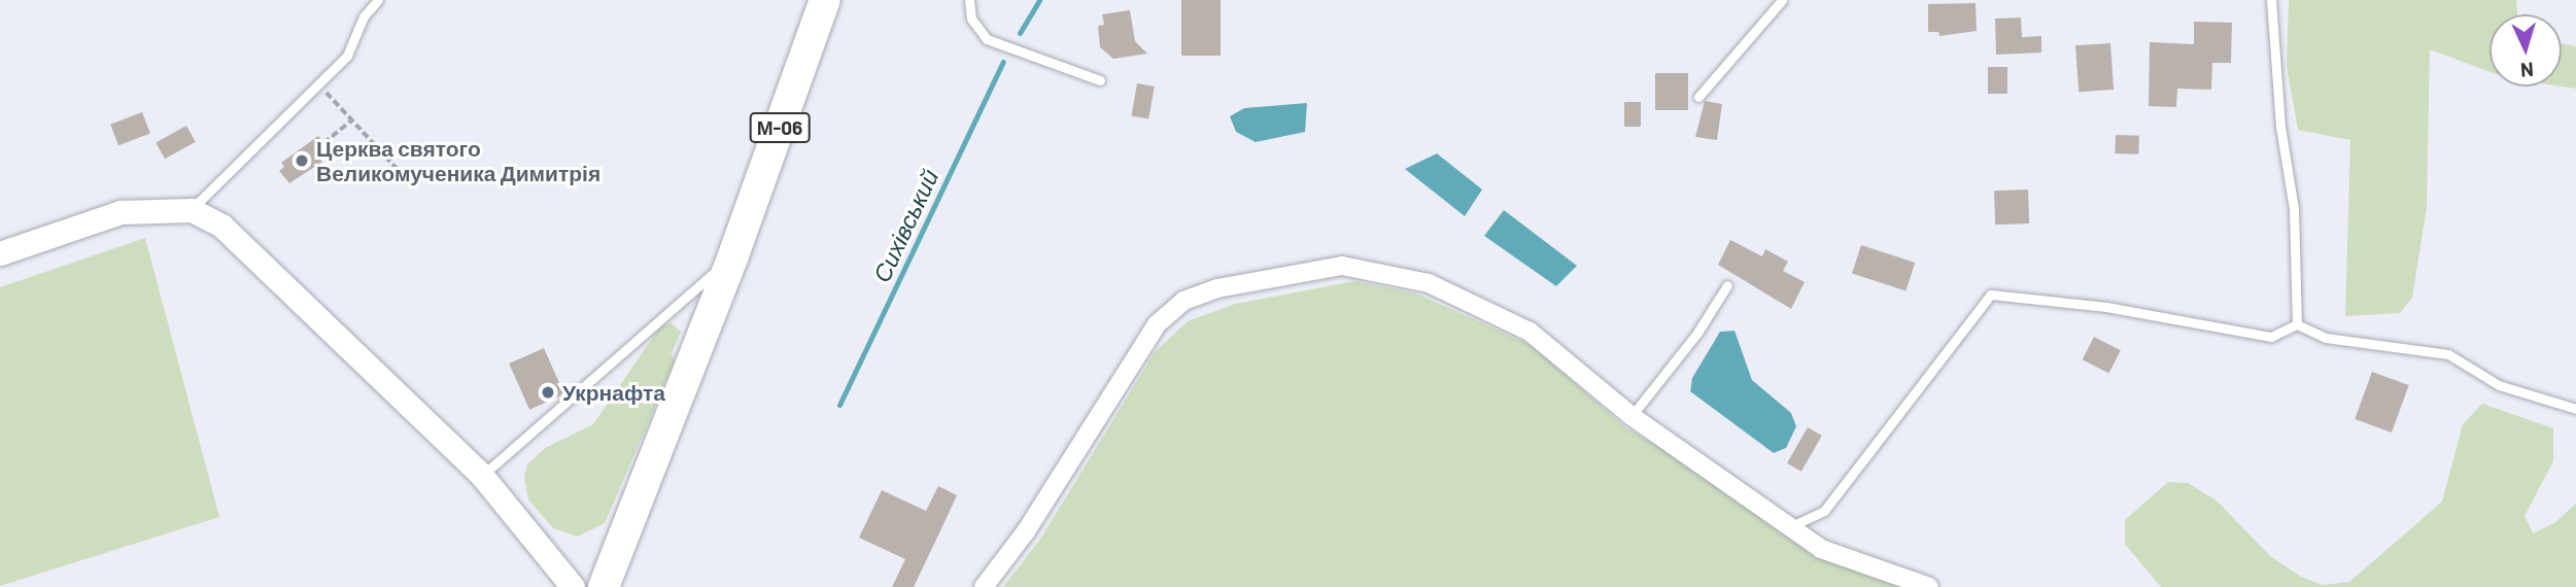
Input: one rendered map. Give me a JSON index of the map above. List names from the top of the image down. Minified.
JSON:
{"streets":{"highway":["М-06"]},"water":["Сихівський"],"places":["Церква святого Великомученика Димитрія","Укрнафта"],"north":"bottom"}
